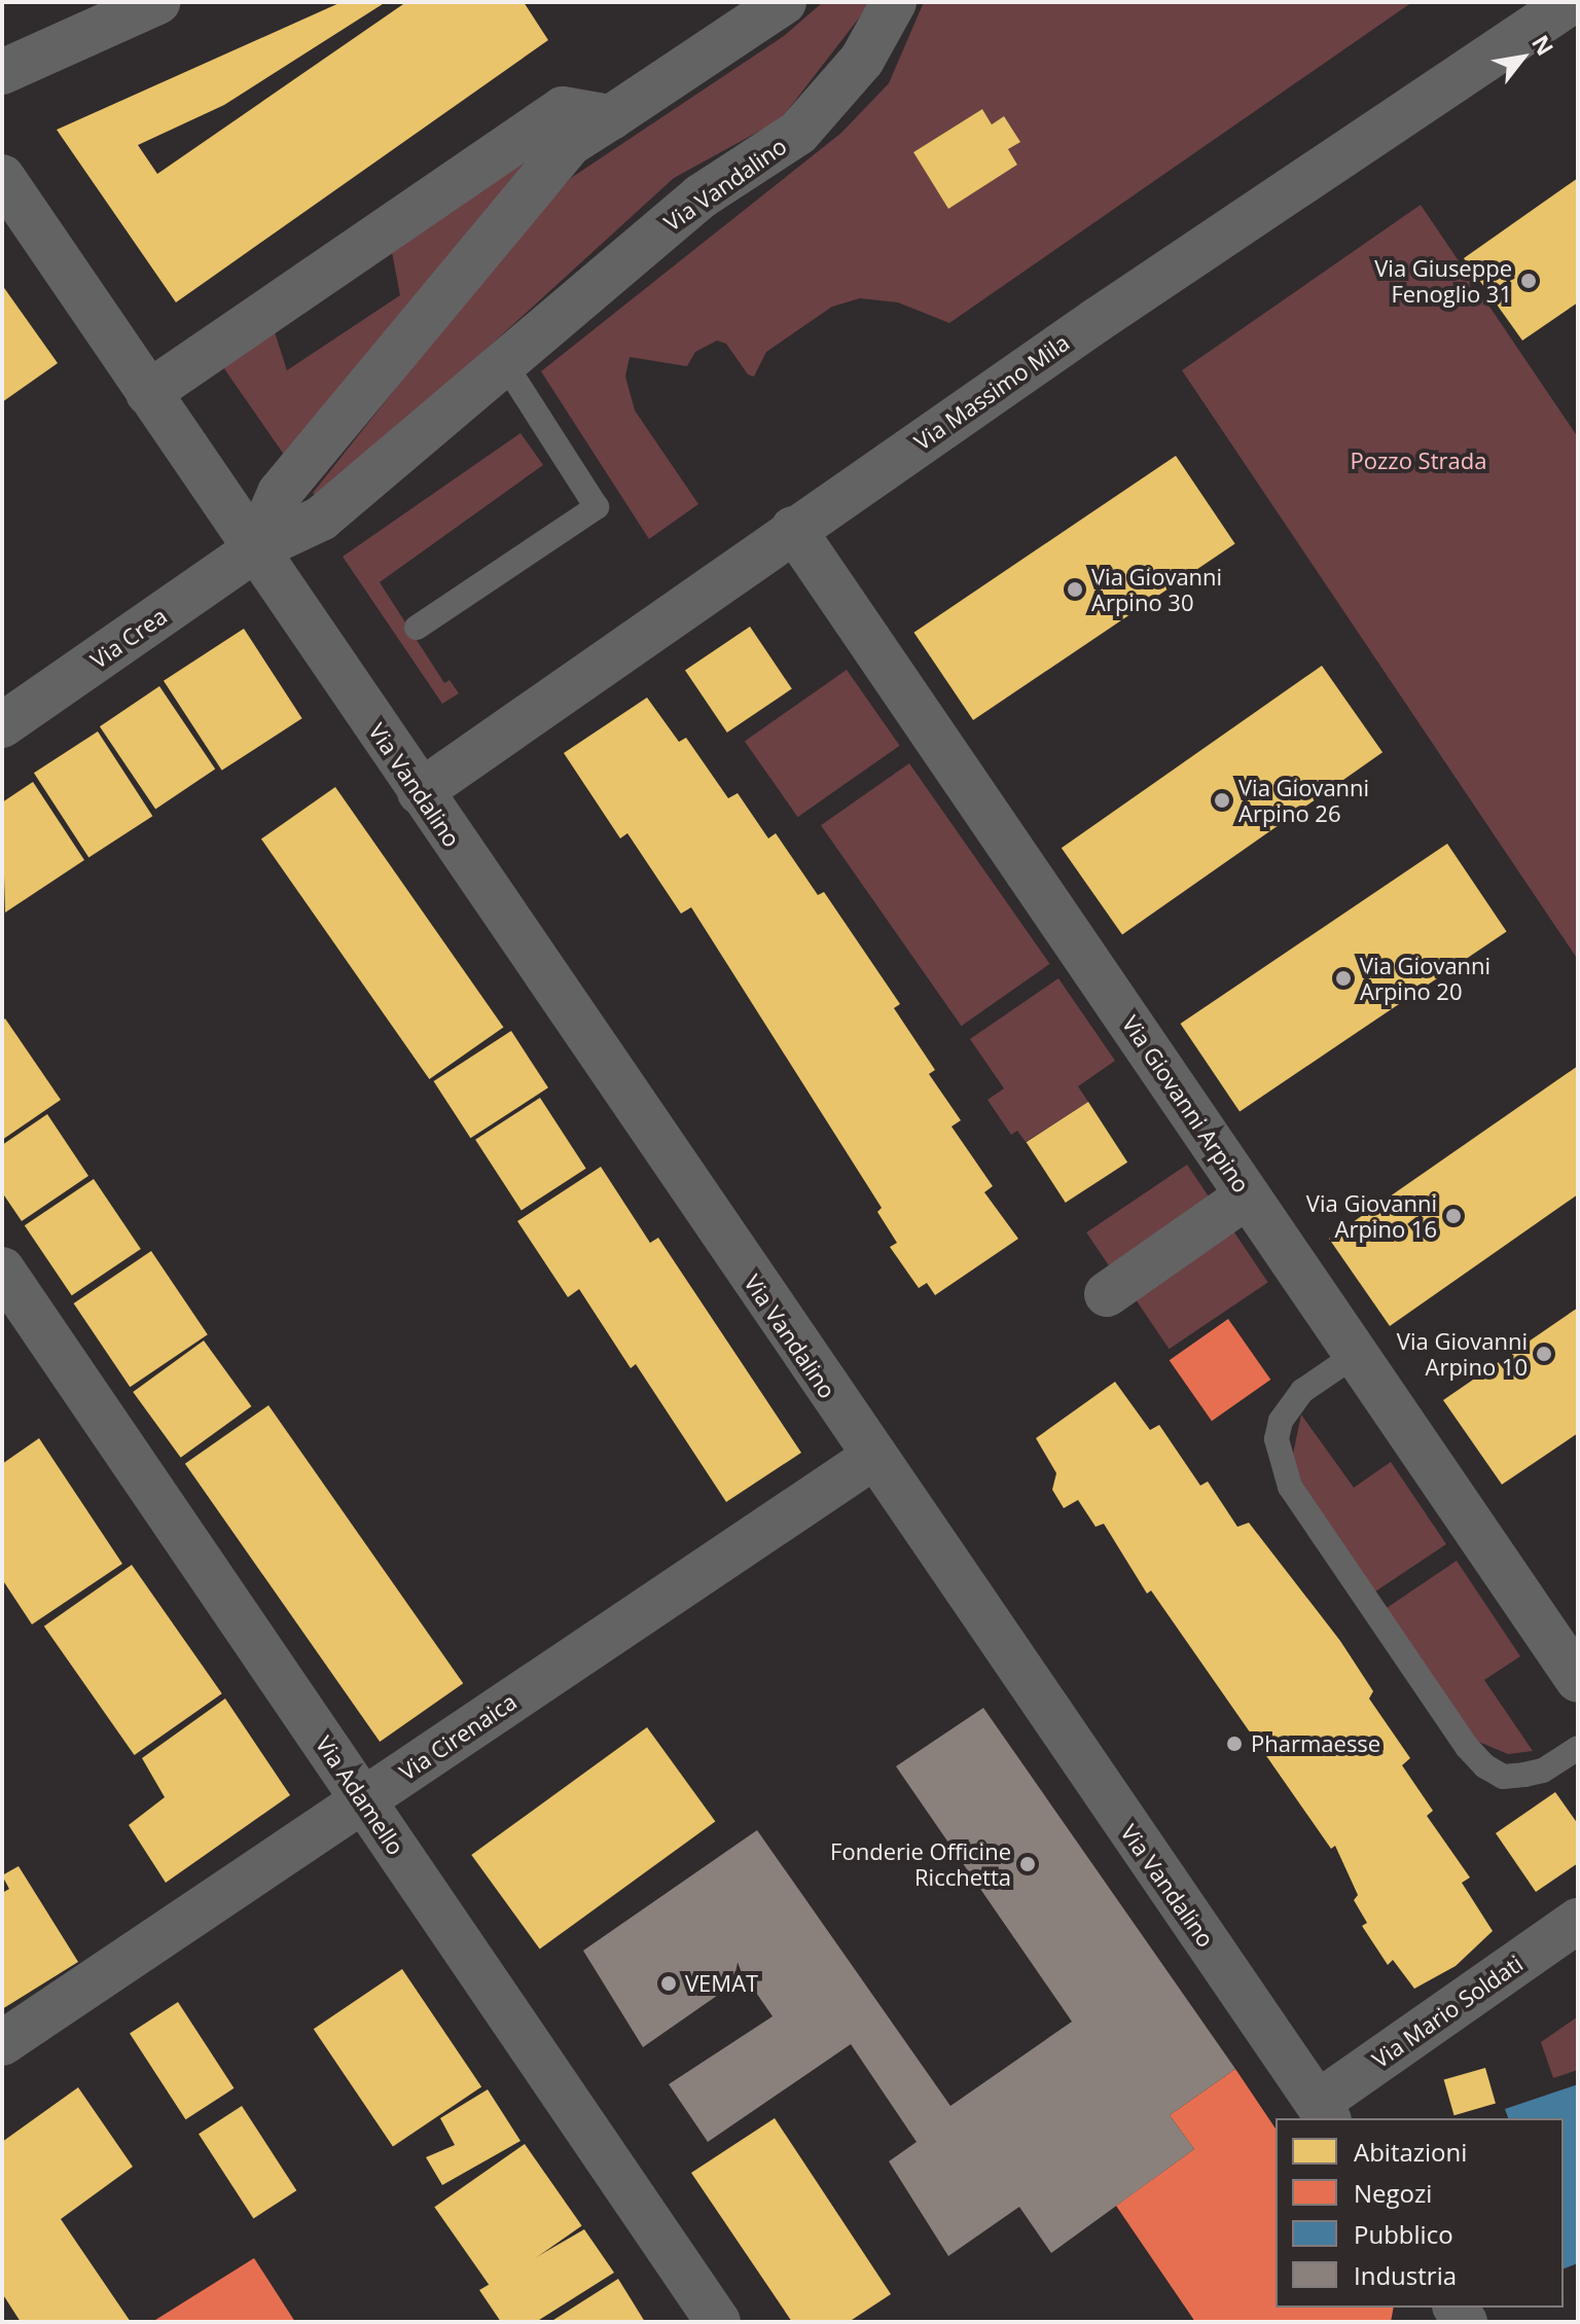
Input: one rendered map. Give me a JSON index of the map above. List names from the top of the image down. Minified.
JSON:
{"streets":{"street":["Via Vandalino","Via Massimo Mila","Via Crea","Via Giovanni Arpino","Via Cirenaica","Via Adamello","Via Mario Soldati"]},"crossings":[["Via Vandalino","Via Massimo Mila"],["Via Vandalino","Via Crea"],["Via Vandalino","Via Cirenaica"],["Via Vandalino","Via Mario Soldati"],["Via Massimo Mila","Via Giovanni Arpino"],["Via Cirenaica","Via Adamello"]],"parks":["Pozzo Strada"],"places":["Via Giuseppe Fenoglio 31","Via Giovanni Arpino 30","Via Giovanni Arpino 26","Via Giovanni Arpino 20","Via Giovanni Arpino 16","Via Giovanni Arpino 10","Pharmaesse","Fonderie Officine Ricchetta","VEMAT"],"legend":["Abitazioni","Negozi","Pubblico","Industria"],"north":"top right"}
